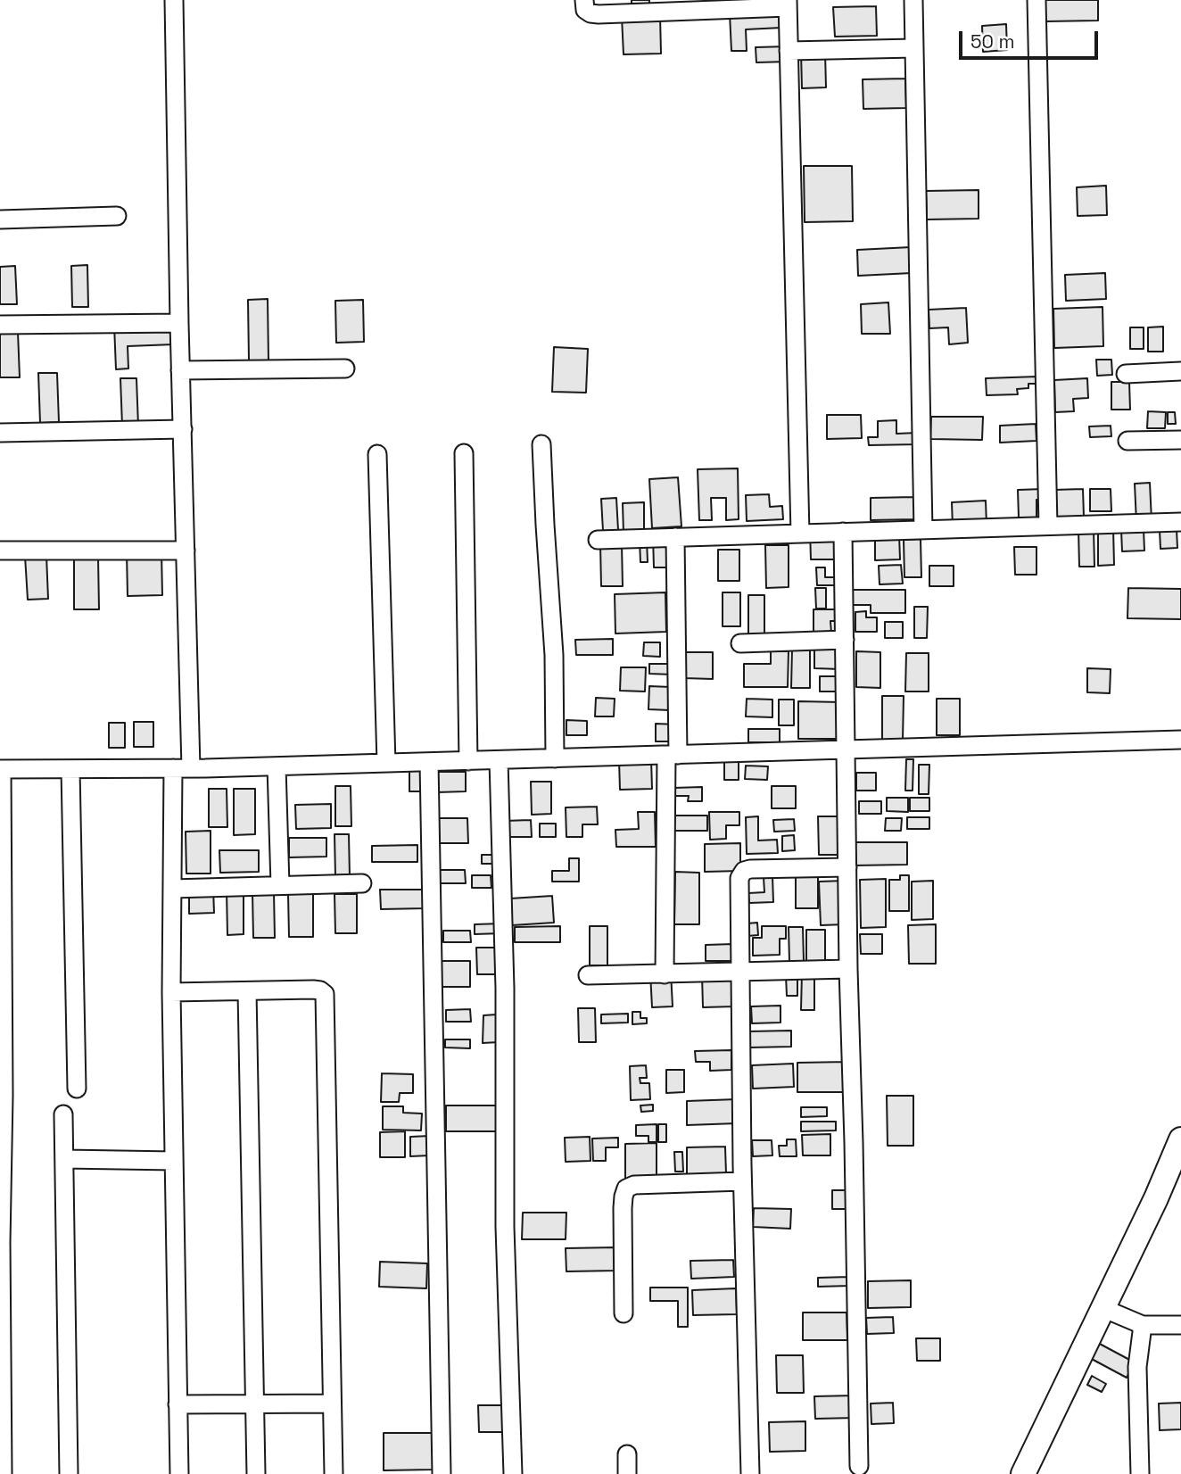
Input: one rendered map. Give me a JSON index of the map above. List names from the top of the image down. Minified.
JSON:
{"scale_bar":"50 m"}
